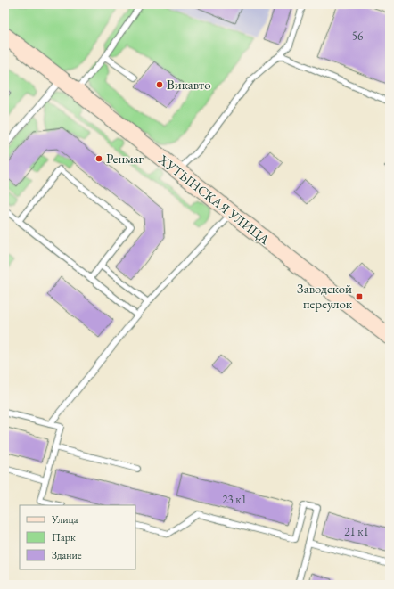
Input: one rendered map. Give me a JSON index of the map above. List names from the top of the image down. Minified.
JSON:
{"streets":{"street":["ХУТЫНСКАЯ УЛИЦА"]},"places":{"other":["Викавто","Ренмаг"],"transit":["Заводской переулок"]},"house_numbers":["56","23 к1","21 к1"],"legend":["Улица","Парк","Здание"]}
